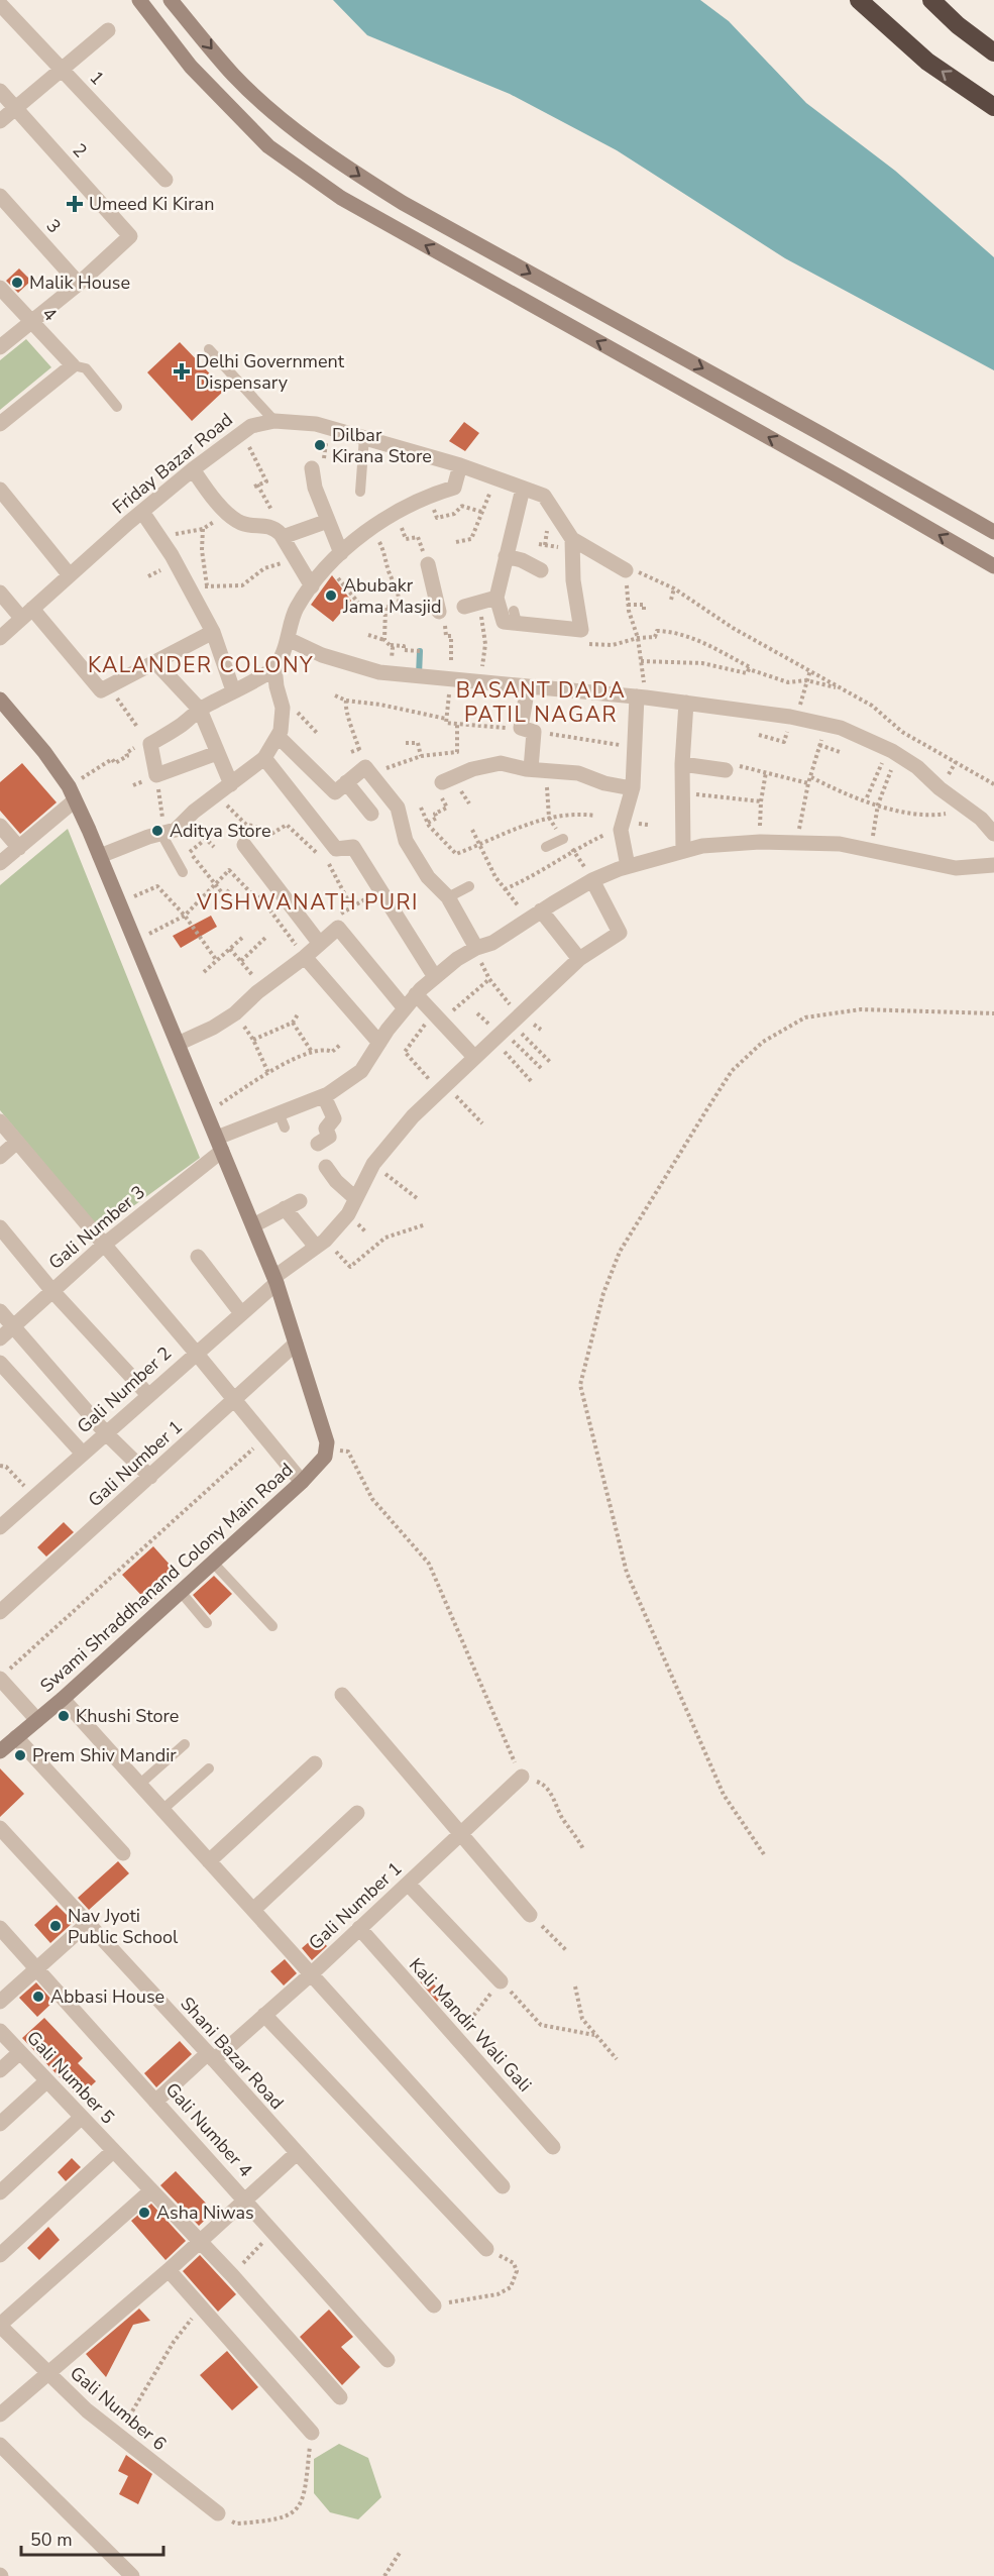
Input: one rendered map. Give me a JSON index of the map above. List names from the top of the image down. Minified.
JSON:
{"streets":{"main road":["Swami Shraddhanand Colony Main Road"],"street":["1","2","3","4","Friday Bazar Road","Gali Number 3","Gali Number 2","Gali Number 1","Kali Mandir Wali Gali","Shani Bazar Road","Gali Number 5","Gali Number 4","Gali Number 6"]},"crossings":[["2","3"],["Gali Number 3","Gali Number 2"],["Gali Number 1","Kali Mandir Wali Gali"],["Gali Number 1","Shani Bazar Road"],["Gali Number 1","Gali Number 4"]],"districts":["KALANDER COLONY","BASANT DADA PATIL NAGAR","VISHWANATH PURI"],"places":{"health":["Umeed Ki Kiran","Delhi Government Dispensary"],"other":["Malik House","Dilbar Kirana Store","Abubakr Jama Masjid","Aditya Store","Khushi Store","Prem Shiv Mandir","Nav Jyoti Public School","Abbasi House","Asha Niwas"]},"scale_bar":"50 m"}
